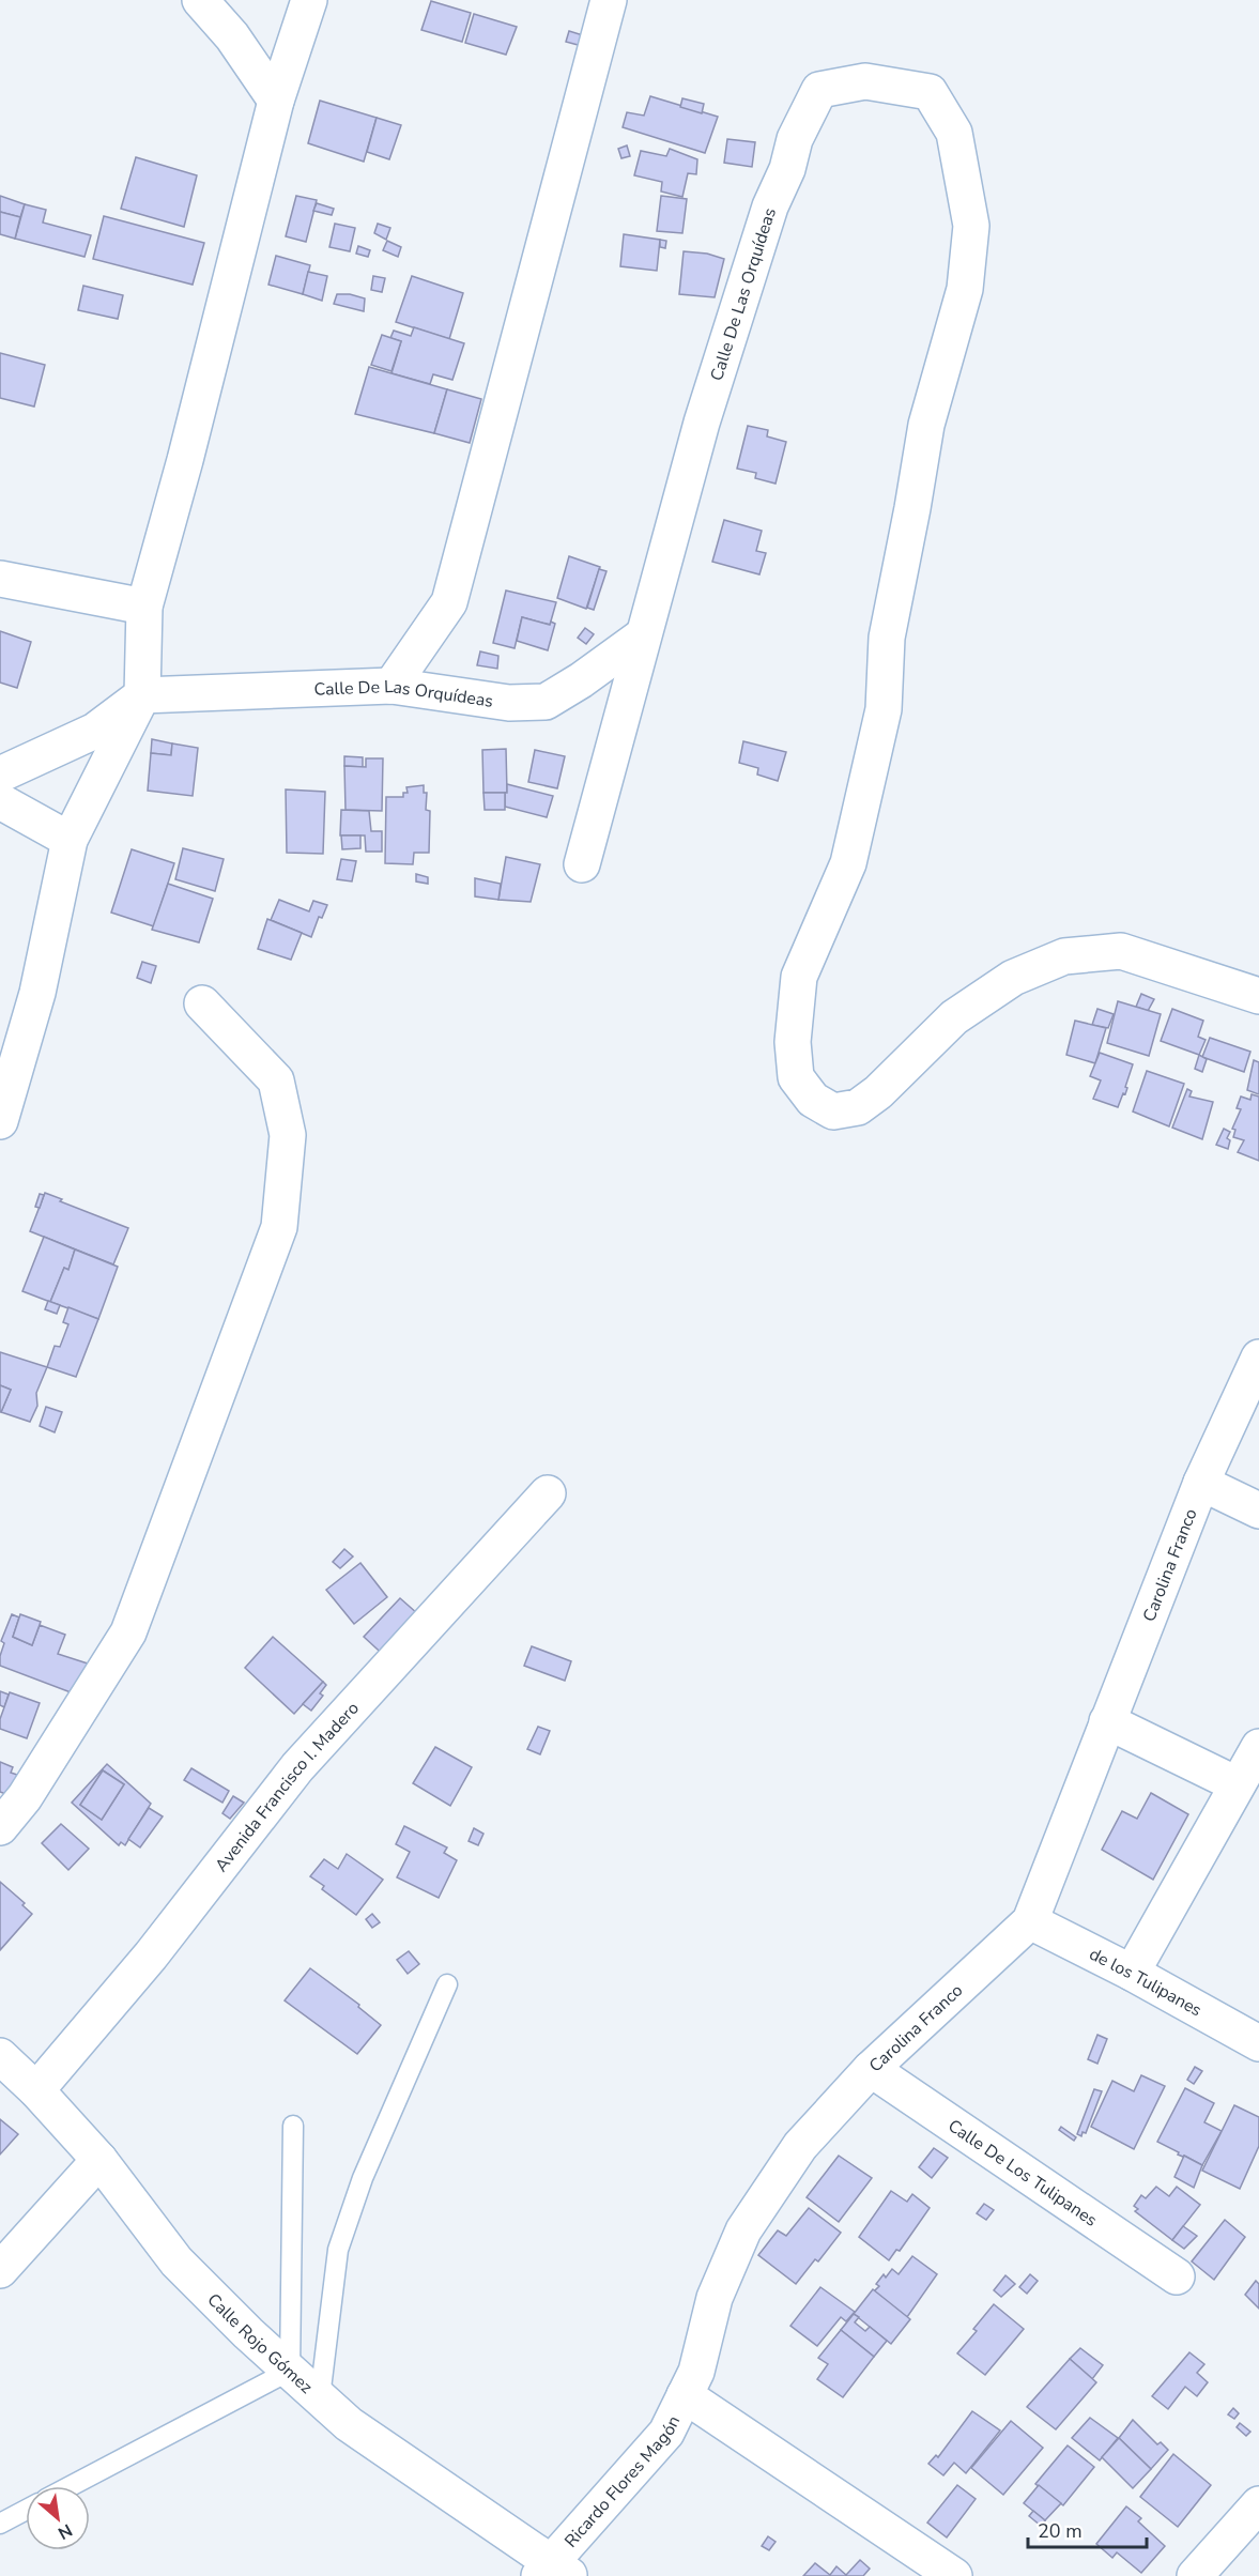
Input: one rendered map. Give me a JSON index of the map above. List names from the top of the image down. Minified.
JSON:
{"streets":{"street":["Calle De Las Orquídeas","Carolina Franco","Avenida Francisco I. Madero","de los Tulipanes","Calle De Los Tulipanes","Calle Rojo Gómez","Ricardo Flores Magón"]},"crossings":[["Carolina Franco","de los Tulipanes"],["Carolina Franco","Calle De Los Tulipanes"],["Carolina Franco","Ricardo Flores Magón"],["Avenida Francisco I. Madero","Calle Rojo Gómez"],["Calle Rojo Gómez","Ricardo Flores Magón"]],"scale_bar":"20 m","north":"bottom right"}
